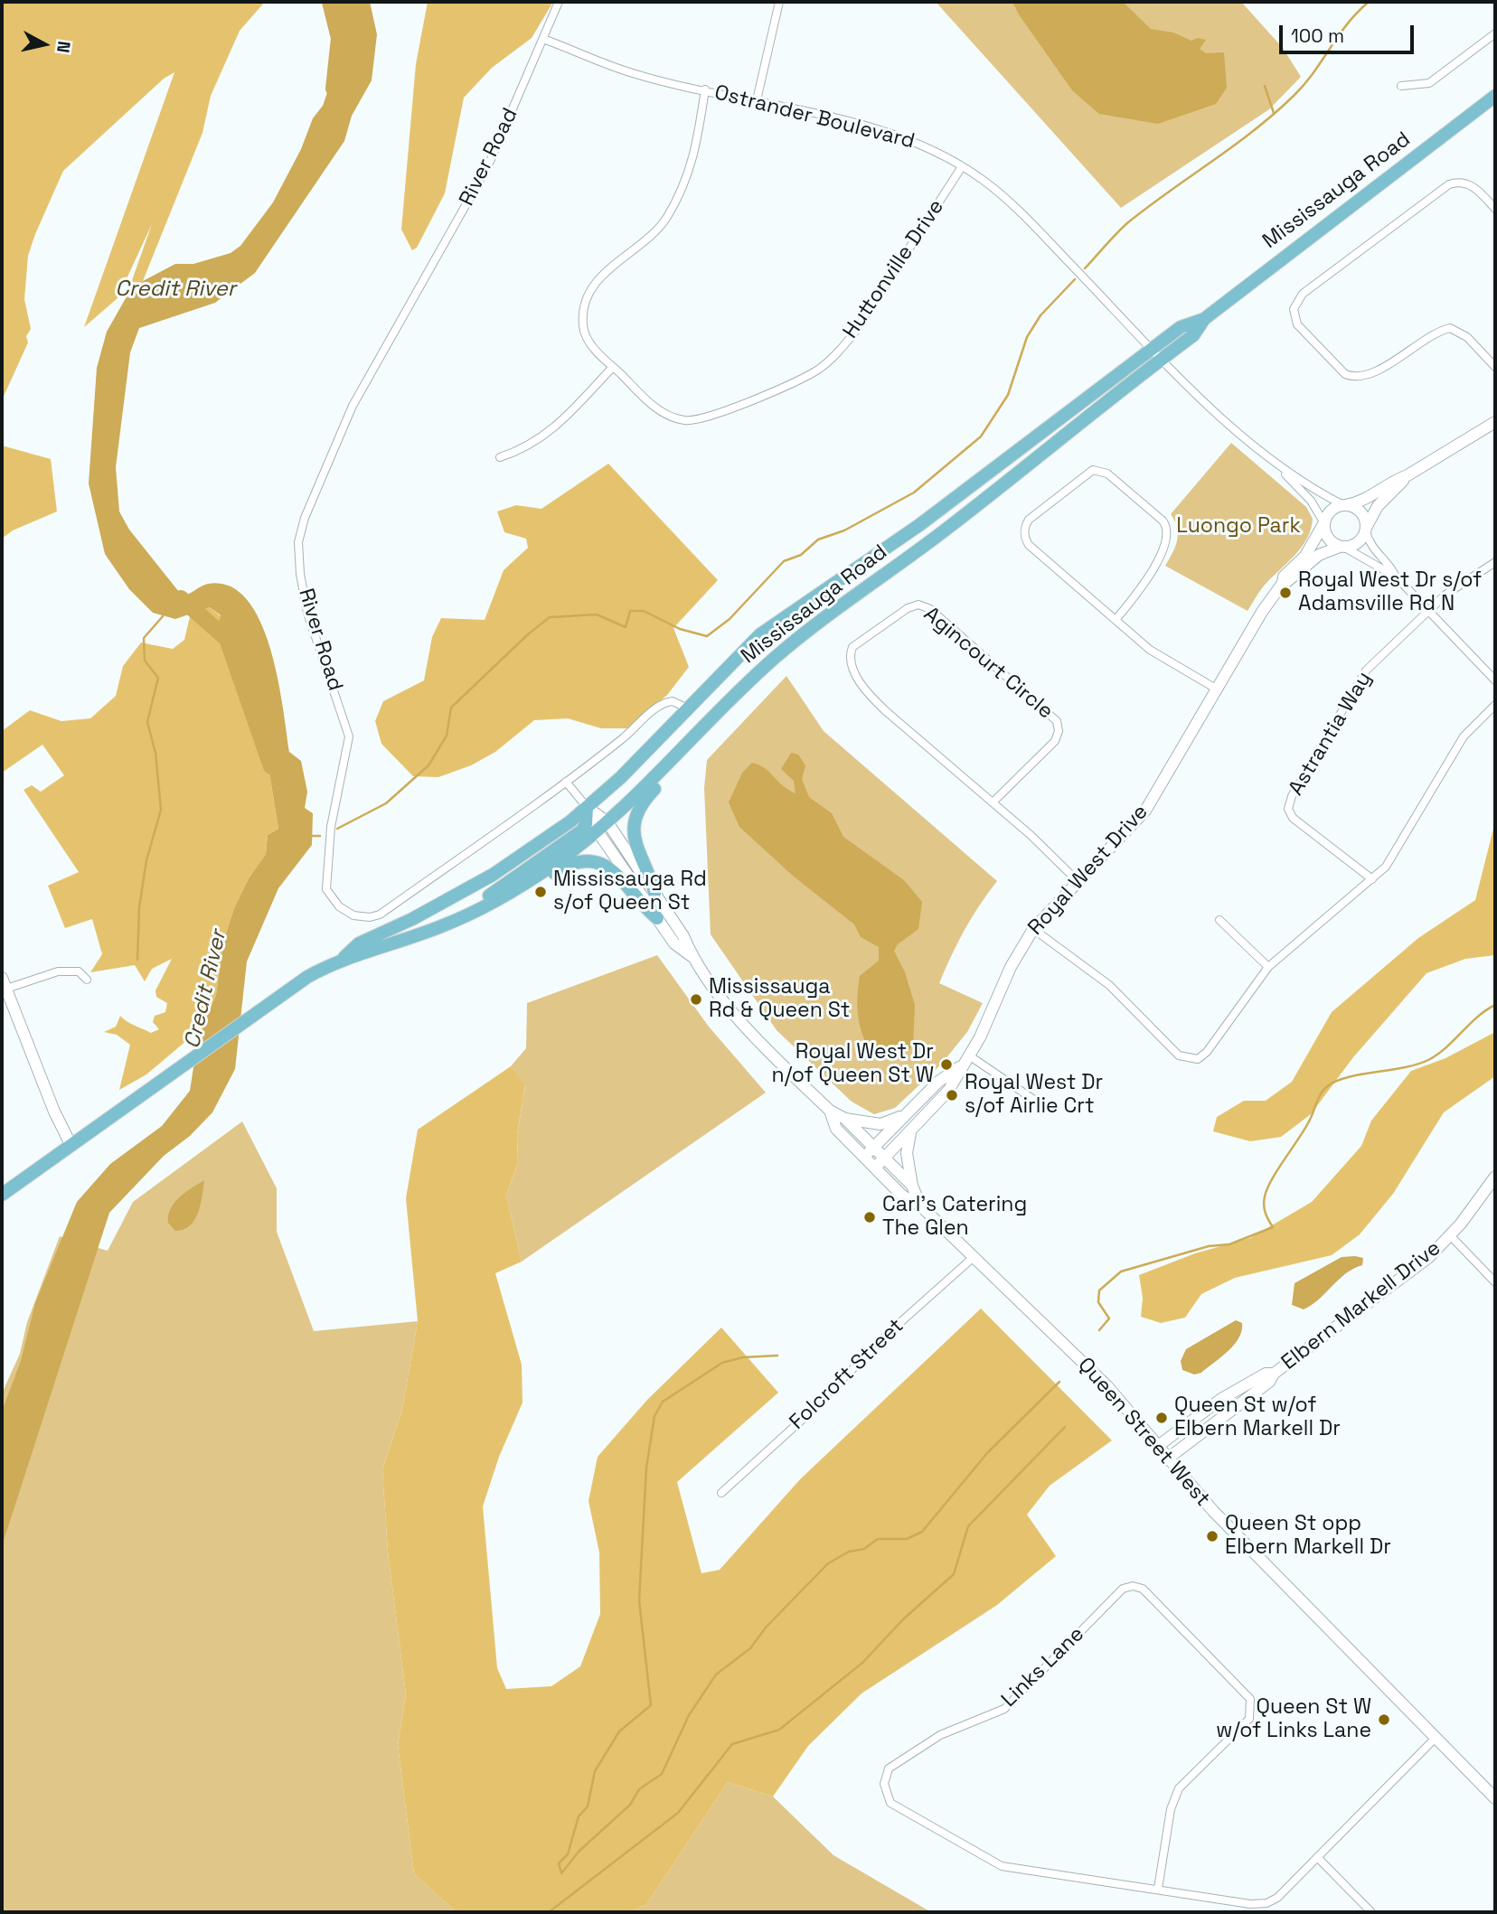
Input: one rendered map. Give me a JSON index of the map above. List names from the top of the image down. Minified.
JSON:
{"streets":{"main road":["Mississauga Road"],"street":["Ostrander Boulevard","River Road","Huttonville Drive","Agincourt Circle","Astrantia Way","Royal West Drive","Elbern Markell Drive","Folcroft Street","Queen Street West","Links Lane"]},"crossings":[["Ostrander Boulevard","River Road"],["Ostrander Boulevard","Mississauga Road"],["Ostrander Boulevard","Huttonville Drive"],["River Road","Mississauga Road"],["Mississauga Road","Queen Street West"],["Agincourt Circle","Royal West Drive"],["Royal West Drive","Queen Street West"],["Elbern Markell Drive","Queen Street West"],["Folcroft Street","Queen Street West"],["Queen Street West","Links Lane"]],"water":["Credit River"],"parks":["Luongo Park"],"places":["Royal West Dr s/of Adamsville Rd N","Mississauga Rd s/of Queen St","Mississauga Rd & Queen St","Royal West Dr n/of Queen St W","Royal West Dr s/of Airlie Crt","Carl's Catering The Glen","Queen St w/of Elbern Markell Dr","Queen St opp Elbern Markell Dr","Queen St W w/of Links Lane"],"scale_bar":"100 m","north":"right"}
